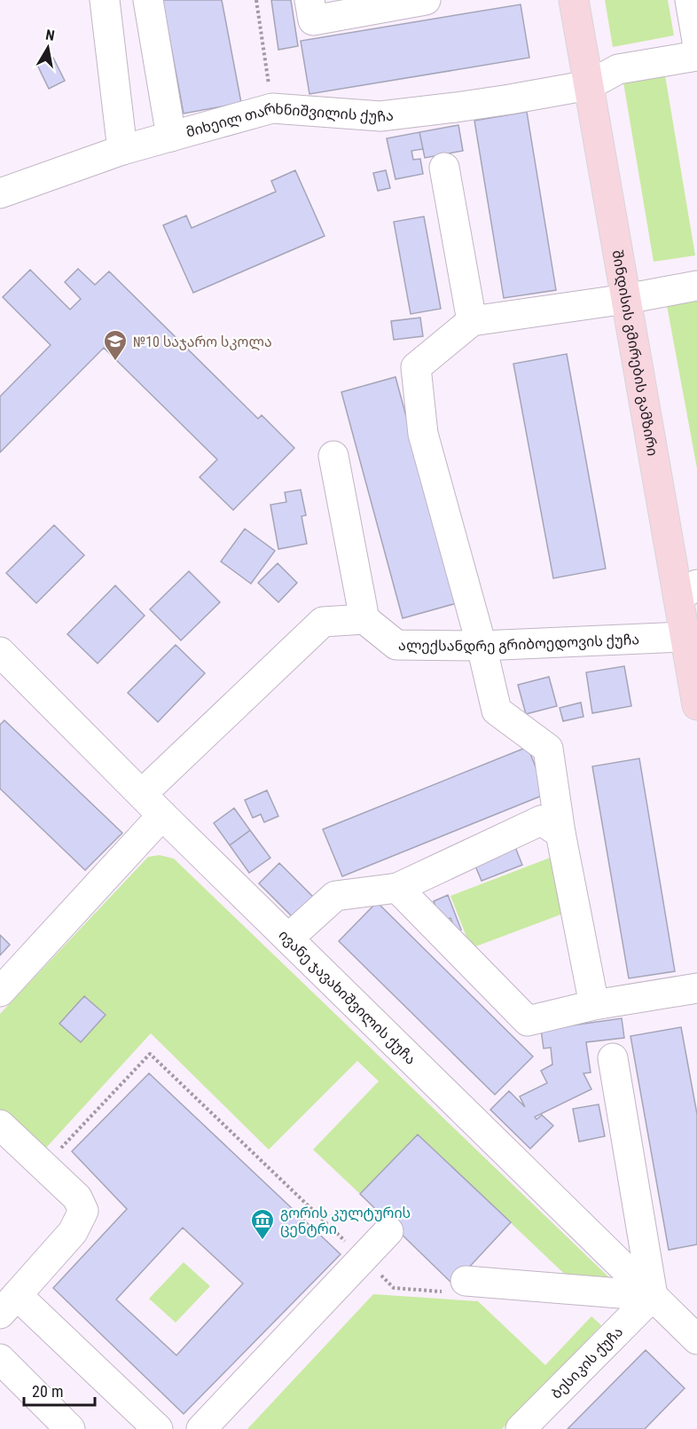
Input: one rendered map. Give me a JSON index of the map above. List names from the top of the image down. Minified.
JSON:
{"streets":{"main road":["შინდისის გმირების გამზირი"],"street":["მიხეილ თარხნიშვილის ქუჩა","ალექსანდრე გრიბოედოვის ქუჩა","ივანე ჯავახიშვილის ქუჩა","ბესიკის ქუჩა"]},"crossings":[["მიხეილ თარხნიშვილის ქუჩა","შინდისის გმირების გამზირი"],["შინდისის გმირების გამზირი","ალექსანდრე გრიბოედოვის ქუჩა"],["ივანე ჯავახიშვილის ქუჩა","ბესიკის ქუჩა"]],"places":{"school or university":["№10 საჯარო სკოლა"],"museum":["გორის კულტურის ცენტრი"]},"scale_bar":"20 m","north":"top"}
